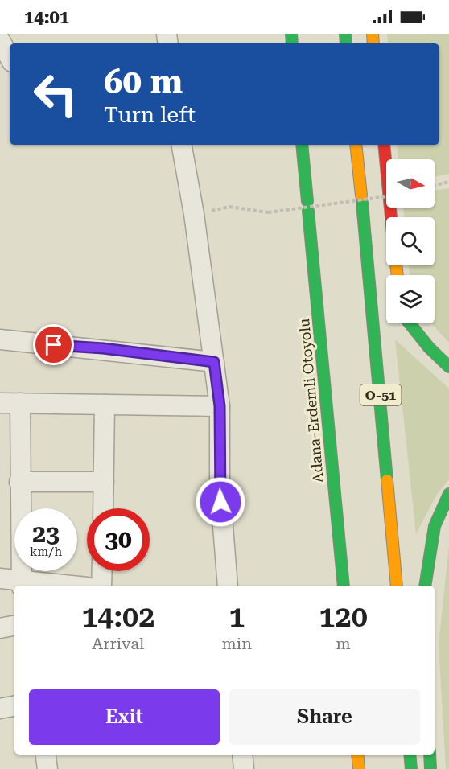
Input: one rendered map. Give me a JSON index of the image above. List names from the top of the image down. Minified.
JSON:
{"streets":{"highway":["O-51","Adana-Erdemli Otoyolu"]},"north":"right","page":{"status":"14:01","turn":["60 m","Turn left"],"speed":"23 km/h","limit":"30","eta":["14:02","Arrival","1","min","120","m"],"buttons":["Exit","Share"]}}
